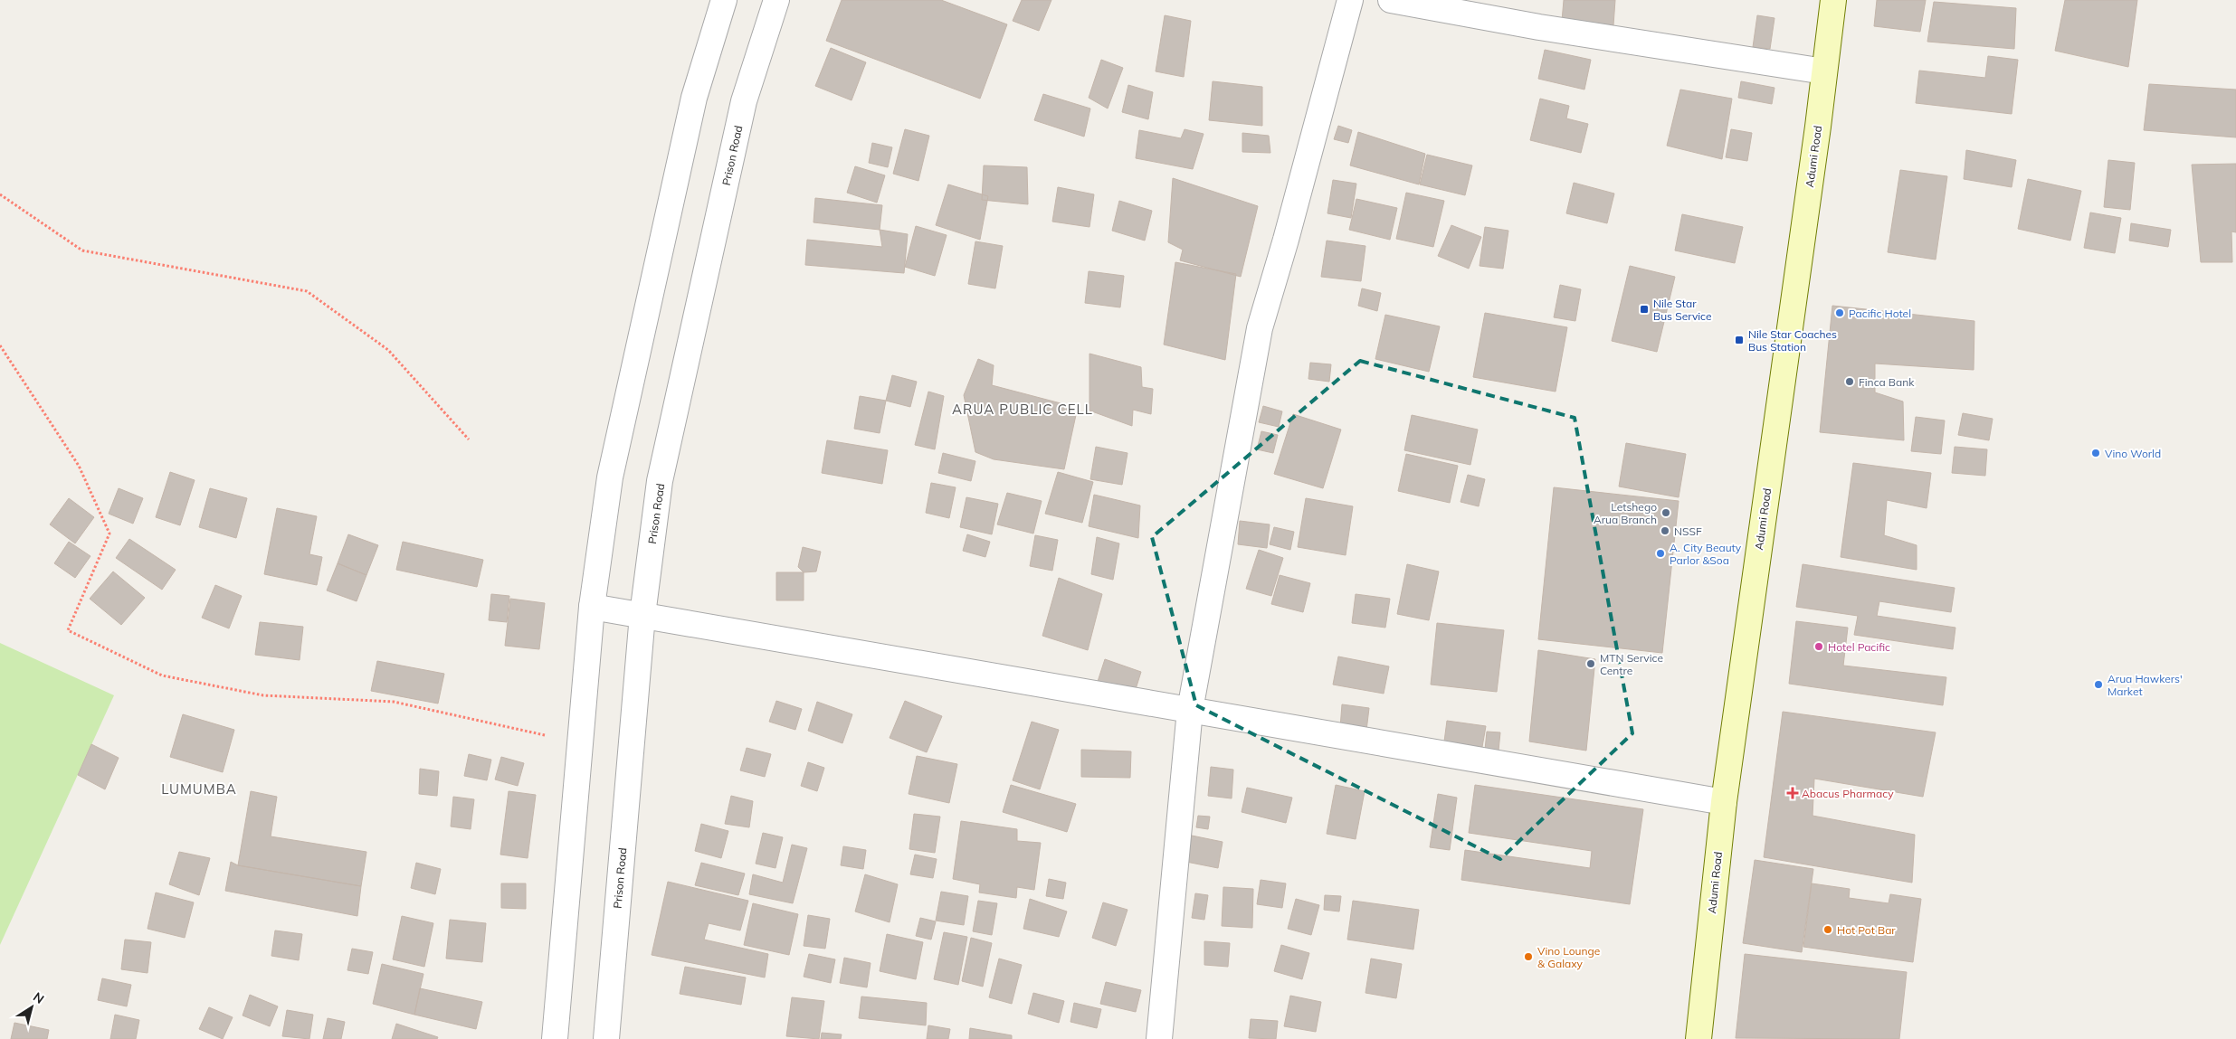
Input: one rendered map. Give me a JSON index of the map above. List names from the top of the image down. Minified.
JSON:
{"streets":{"main road":["Adumi Road"],"street":["Prison Road"]},"districts":["ARUA PUBLIC CELL","LUMUMBA"],"places":{"transit":["Nile Star Bus Service","Nile Star Coaches Bus Station"],"other":["Pacific Hotel","Finca Bank","Vino World","Letshego Arua Branch","NSSF","A. City Beauty Parlor &Soa","Hotel Pacific","MTN Service Centre","Arua Hawkers' Market","Hot Pot Bar","Vino Lounge & Galaxy"],"health":["Abacus Pharmacy"]},"north":"top right"}
